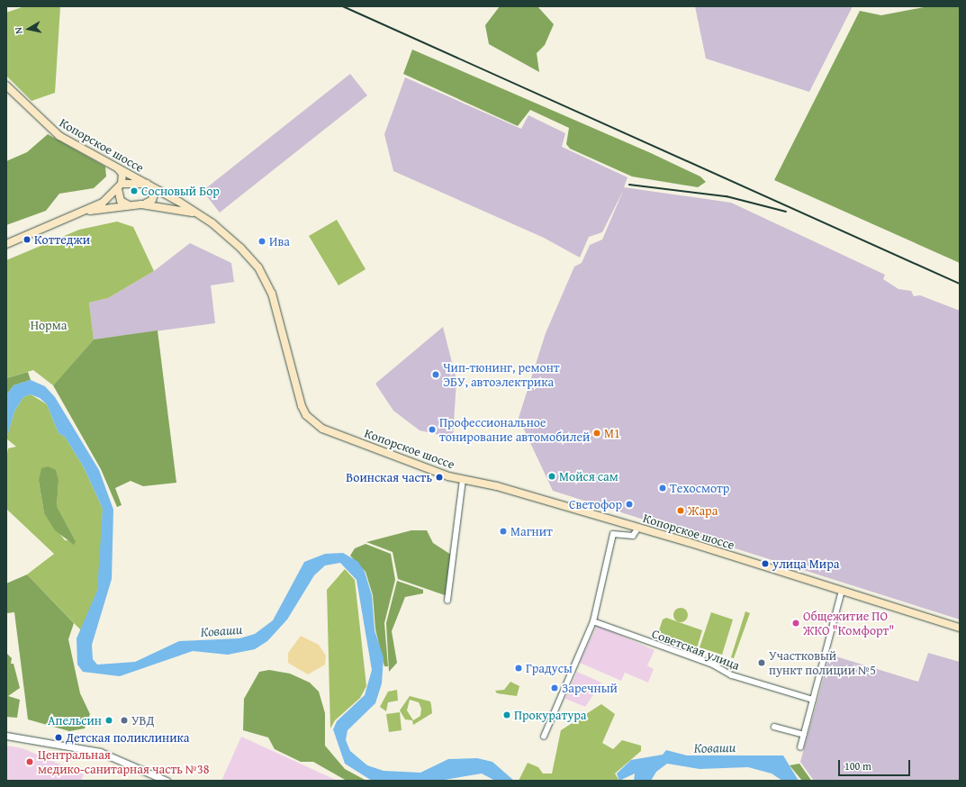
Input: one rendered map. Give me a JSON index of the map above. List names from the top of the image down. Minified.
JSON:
{"streets":{"main road":["Копорское шоссе"],"street":["Советская улица"]},"water":["Коваши"],"parks":["Норма"],"places":["Сосновый Бор","Коттеджи","Ива","Чип-тюнинг, ремонт ЭБУ, автоэлектрика","Профессиональное тонирование автомобилей","М1","Мойся сам","Воинская часть","Техосмотр","Светофор","Жара","Магнит","улица Мира","Общежитие ПО ЖКО \"Комфорт\"","Участковый пункт полиции №5","Градусы","Заречный","Прокуратура","Апельсин","УВД","Детская поликлиника","Центральная медико-санитарная часть №38"],"scale_bar":"100 m","north":"left"}
